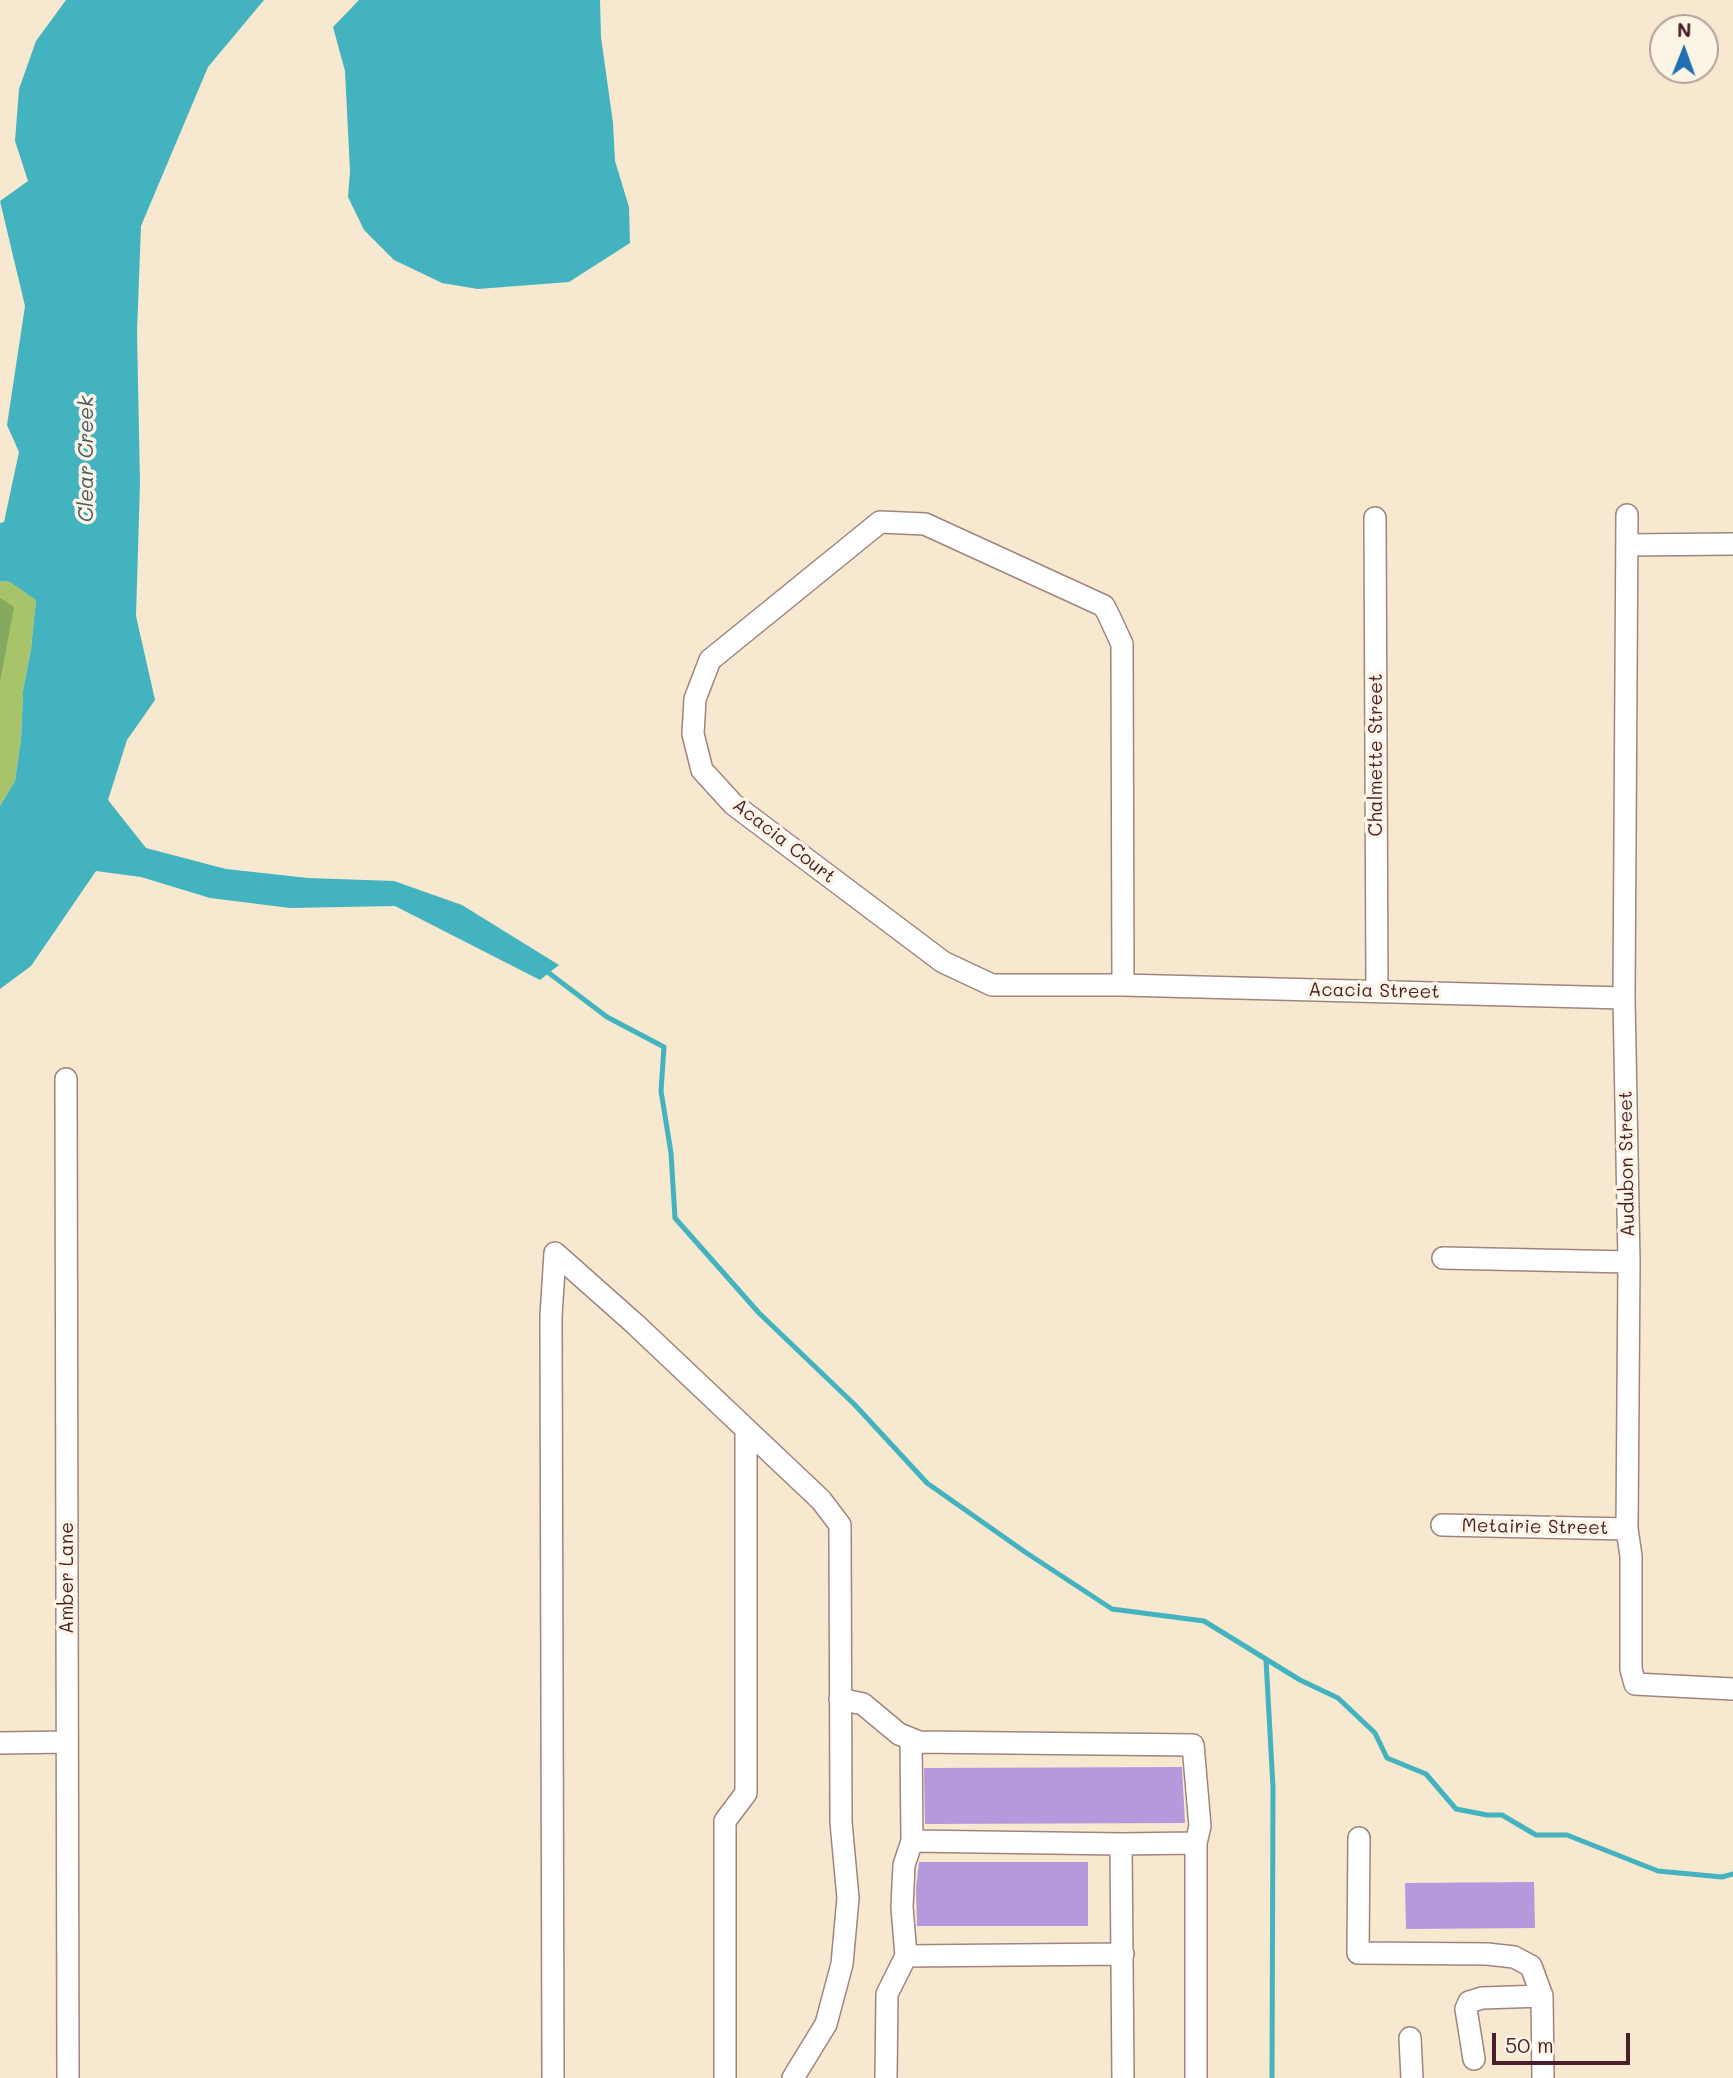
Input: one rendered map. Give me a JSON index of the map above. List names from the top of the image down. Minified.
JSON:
{"streets":{"street":["Chalmette Street","Acacia Court","Acacia Street","Audubon Street","Metairie Street","Amber Lane"]},"crossings":[["Chalmette Street","Acacia Street"],["Acacia Court","Acacia Street"],["Acacia Street","Audubon Street"],["Audubon Street","Metairie Street"]],"water":["Clear Creek"],"scale_bar":"50 m","north":"top"}
